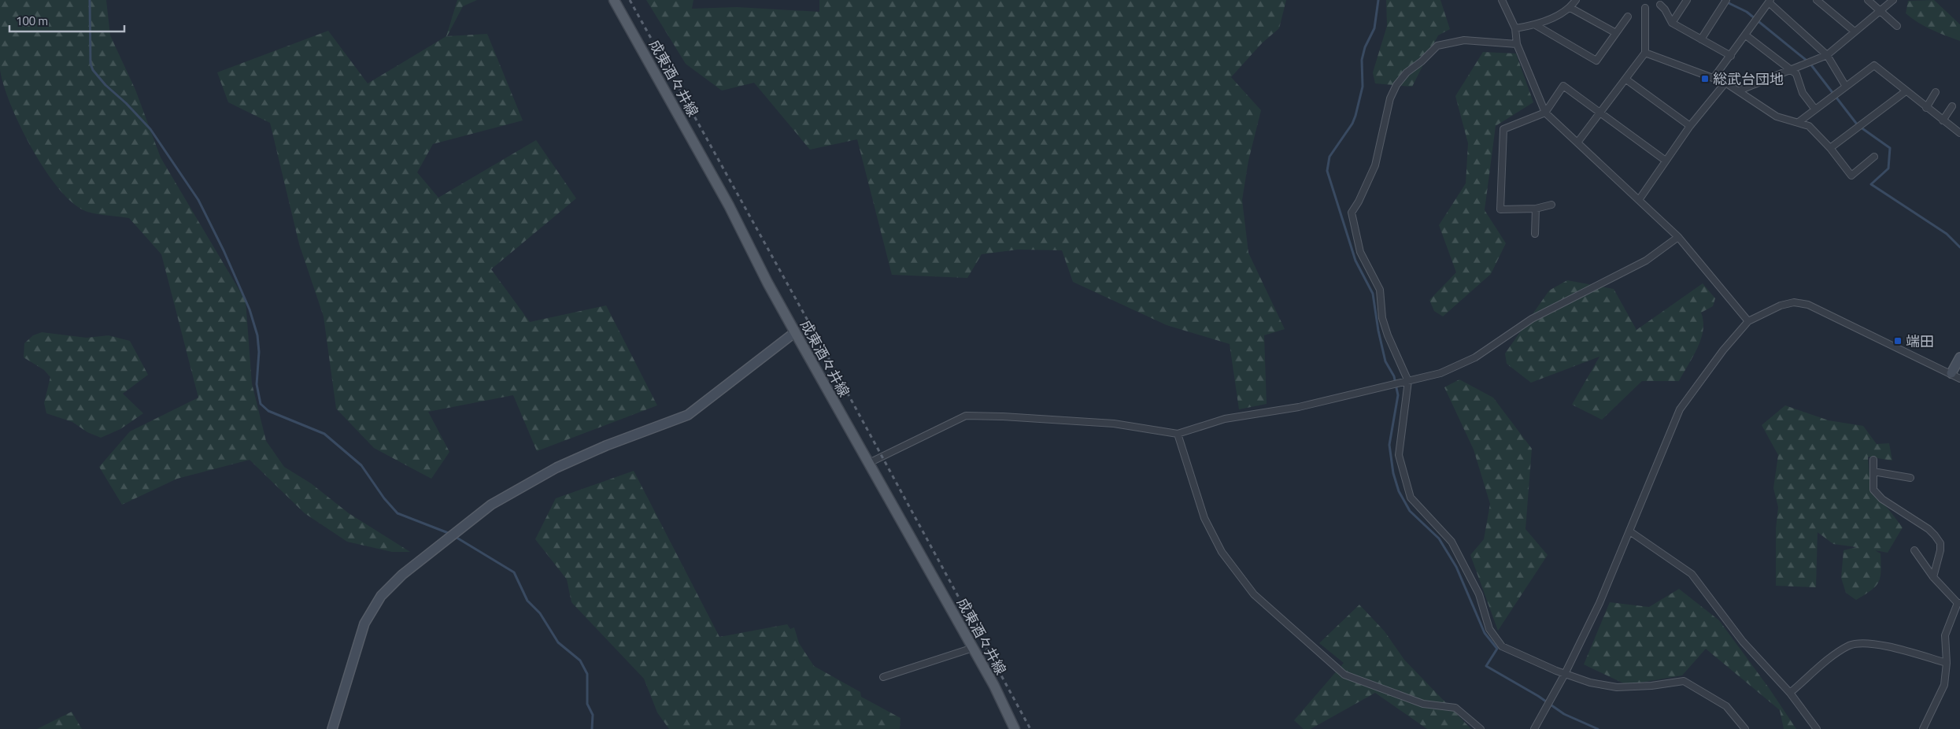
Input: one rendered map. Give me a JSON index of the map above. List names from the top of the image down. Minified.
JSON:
{"streets":{"main road":["成東酒々井線"]},"places":{"transit":["総武台団地","端田"]},"scale_bar":"100 m"}
